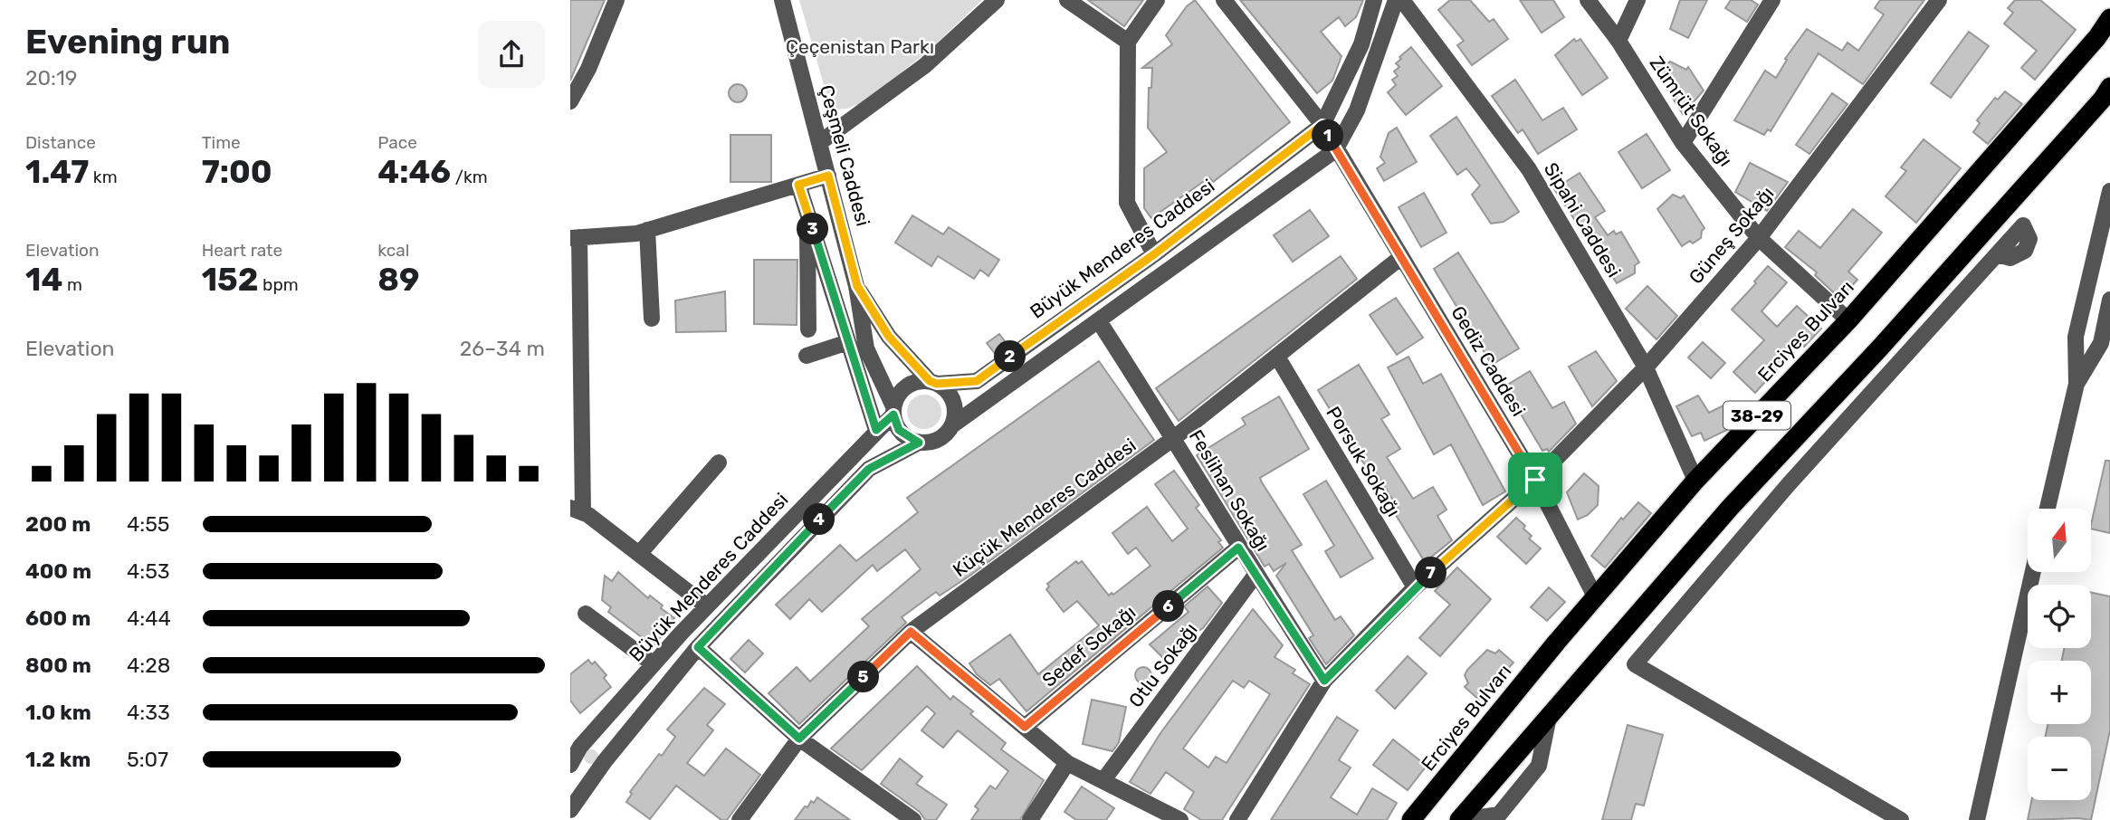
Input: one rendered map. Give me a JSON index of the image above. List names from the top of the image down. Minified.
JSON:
{"streets":{"highway":["Erciyes Bulvarı","38-29"],"street":["Zümrüt Sokağı","Çeşmeli Caddesi","Sipahi Caddesi","Güneş Sokağı","Büyük Menderes Caddesi","Gediz Caddesi","Porsuk Sokağı","Feslihan Sokağı","Küçük Menderes Caddesi","Sedef Sokağı","Otlu Sokağı"]},"crossings":[["Zümrüt Sokağı","Güneş Sokağı"],["Zümrüt Sokağı","Erciyes Bulvarı"],["Çeşmeli Caddesi","Büyük Menderes Caddesi"],["Sipahi Caddesi","Güneş Sokağı"],["Sipahi Caddesi","Erciyes Bulvarı"],["Güneş Sokağı","Gediz Caddesi"],["Güneş Sokağı","Porsuk Sokağı"],["Güneş Sokağı","Feslihan Sokağı"],["Büyük Menderes Caddesi","Gediz Caddesi"],["Erciyes Bulvarı","Gediz Caddesi"],["Gediz Caddesi","Küçük Menderes Caddesi"],["Porsuk Sokağı","Küçük Menderes Caddesi"],["Feslihan Sokağı","Küçük Menderes Caddesi"],["Feslihan Sokağı","Sedef Sokağı"],["Feslihan Sokağı","Otlu Sokağı"]],"parks":["Çeçenistan Parkı"],"north":"top","page":{"heading":["Evening run","20:19"],"stats":[["Distance","1.47 km"],["Time","7:00"],["Pace","4:46 /km"],["Elevation","14 m"],["Heart rate","152 bpm"],["kcal","89"]],"pins":["1","3","2","4","7","6","5"],"chart":["Elevation","26–34 m"],"list":[{"name":"200 m","note":"4:55"},{"name":"400 m","note":"4:53"},{"name":"600 m","note":"4:44"},{"name":"800 m","note":"4:28"},{"name":"1.0 km","note":"4:33"},{"name":"1.2 km","note":"5:07"}],"map_buttons":["+","−"]}}
